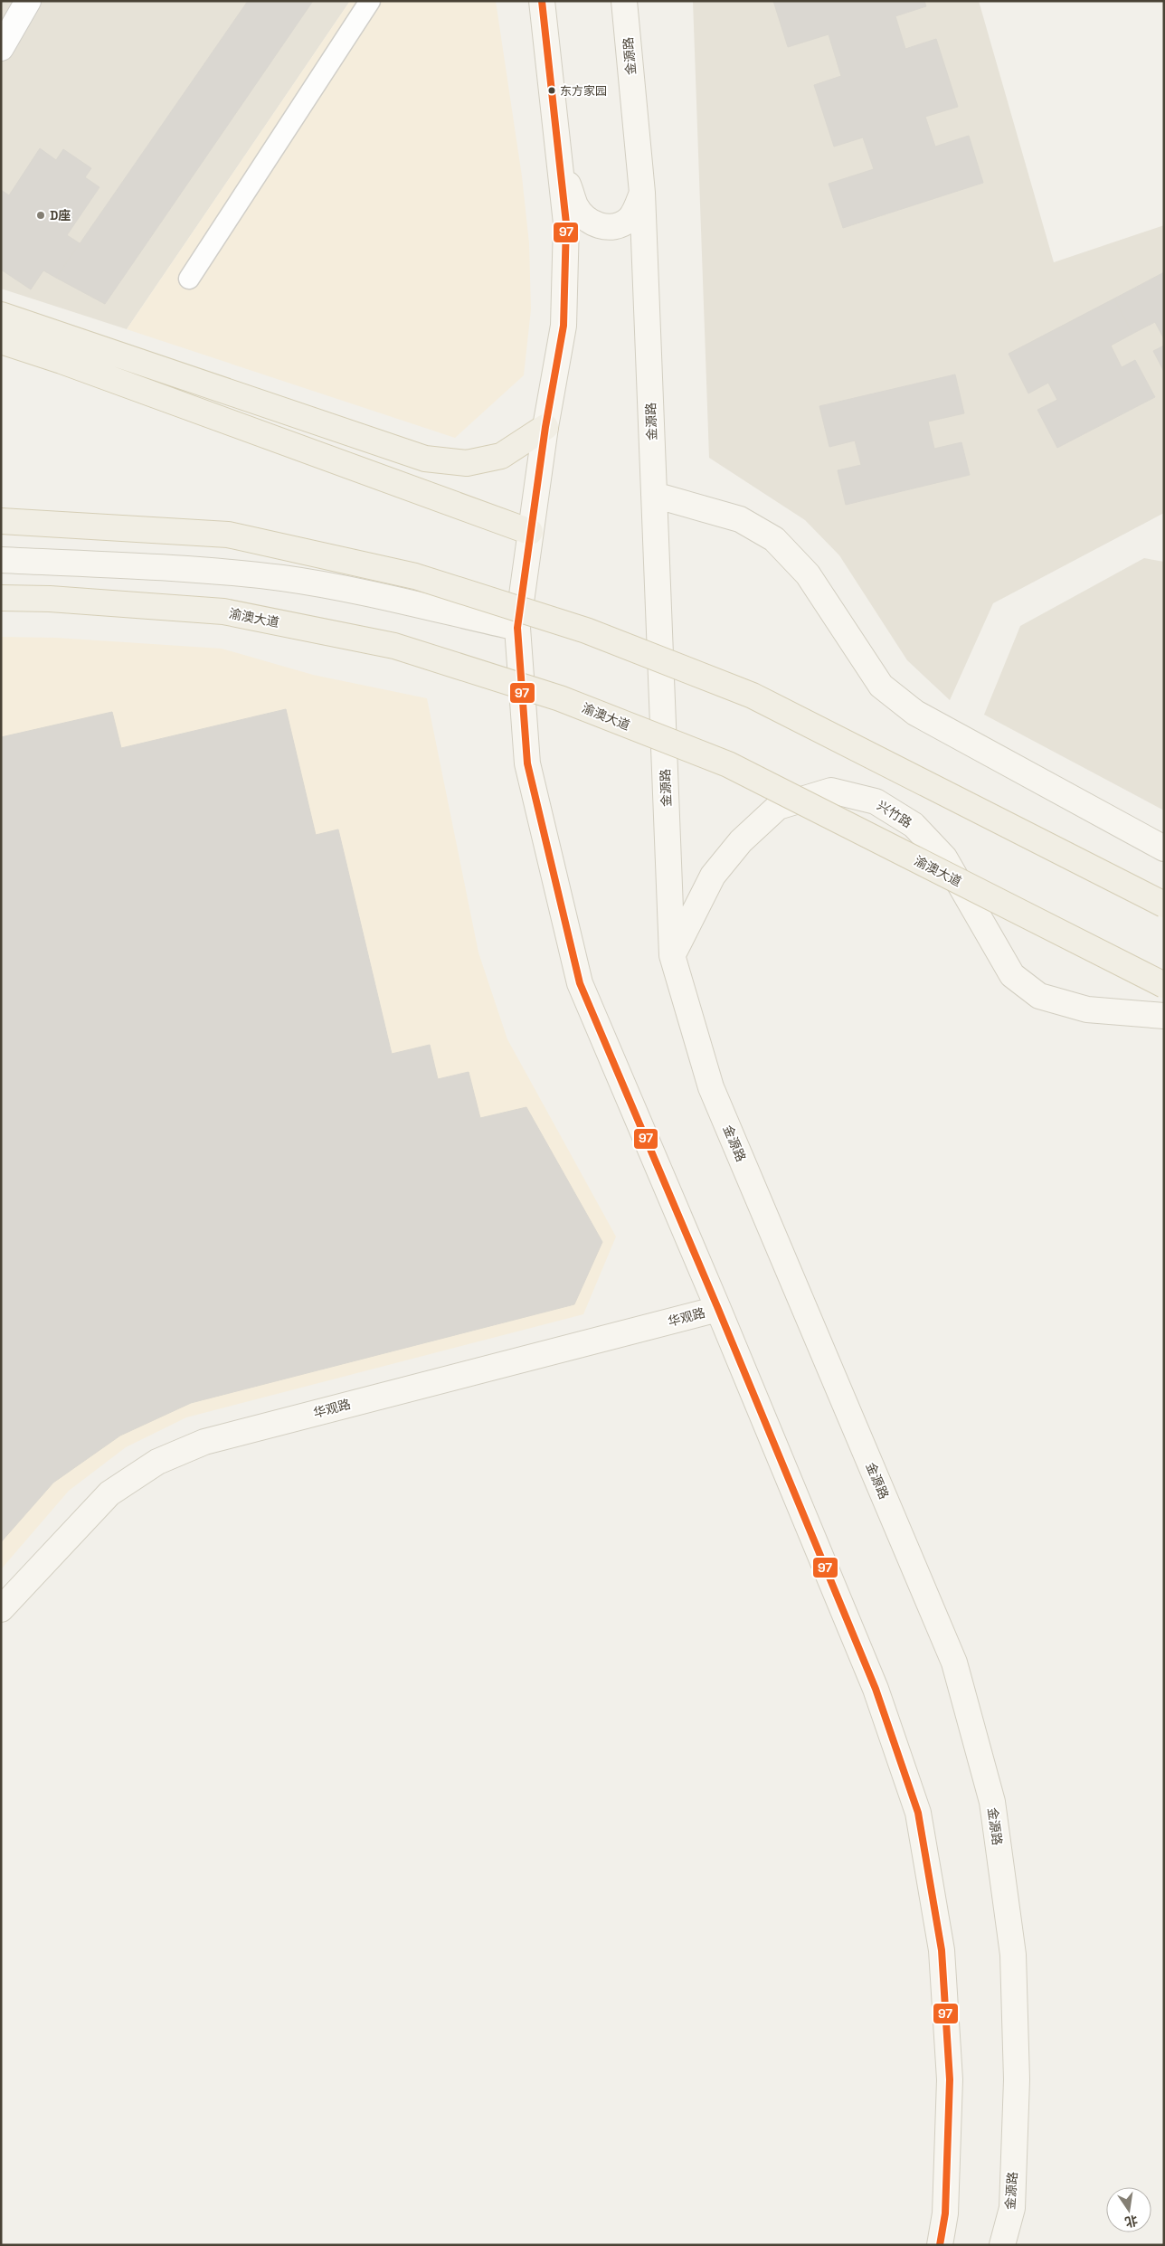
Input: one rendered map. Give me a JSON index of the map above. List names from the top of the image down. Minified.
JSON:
{"streets":{"main road":["金源路","渝澳大道","兴竹路","华观路"]},"crossings":[["金源路","兴竹路"]],"places":["东方家园","D座"],"lines":["transit line 97"],"north":"bottom"}
